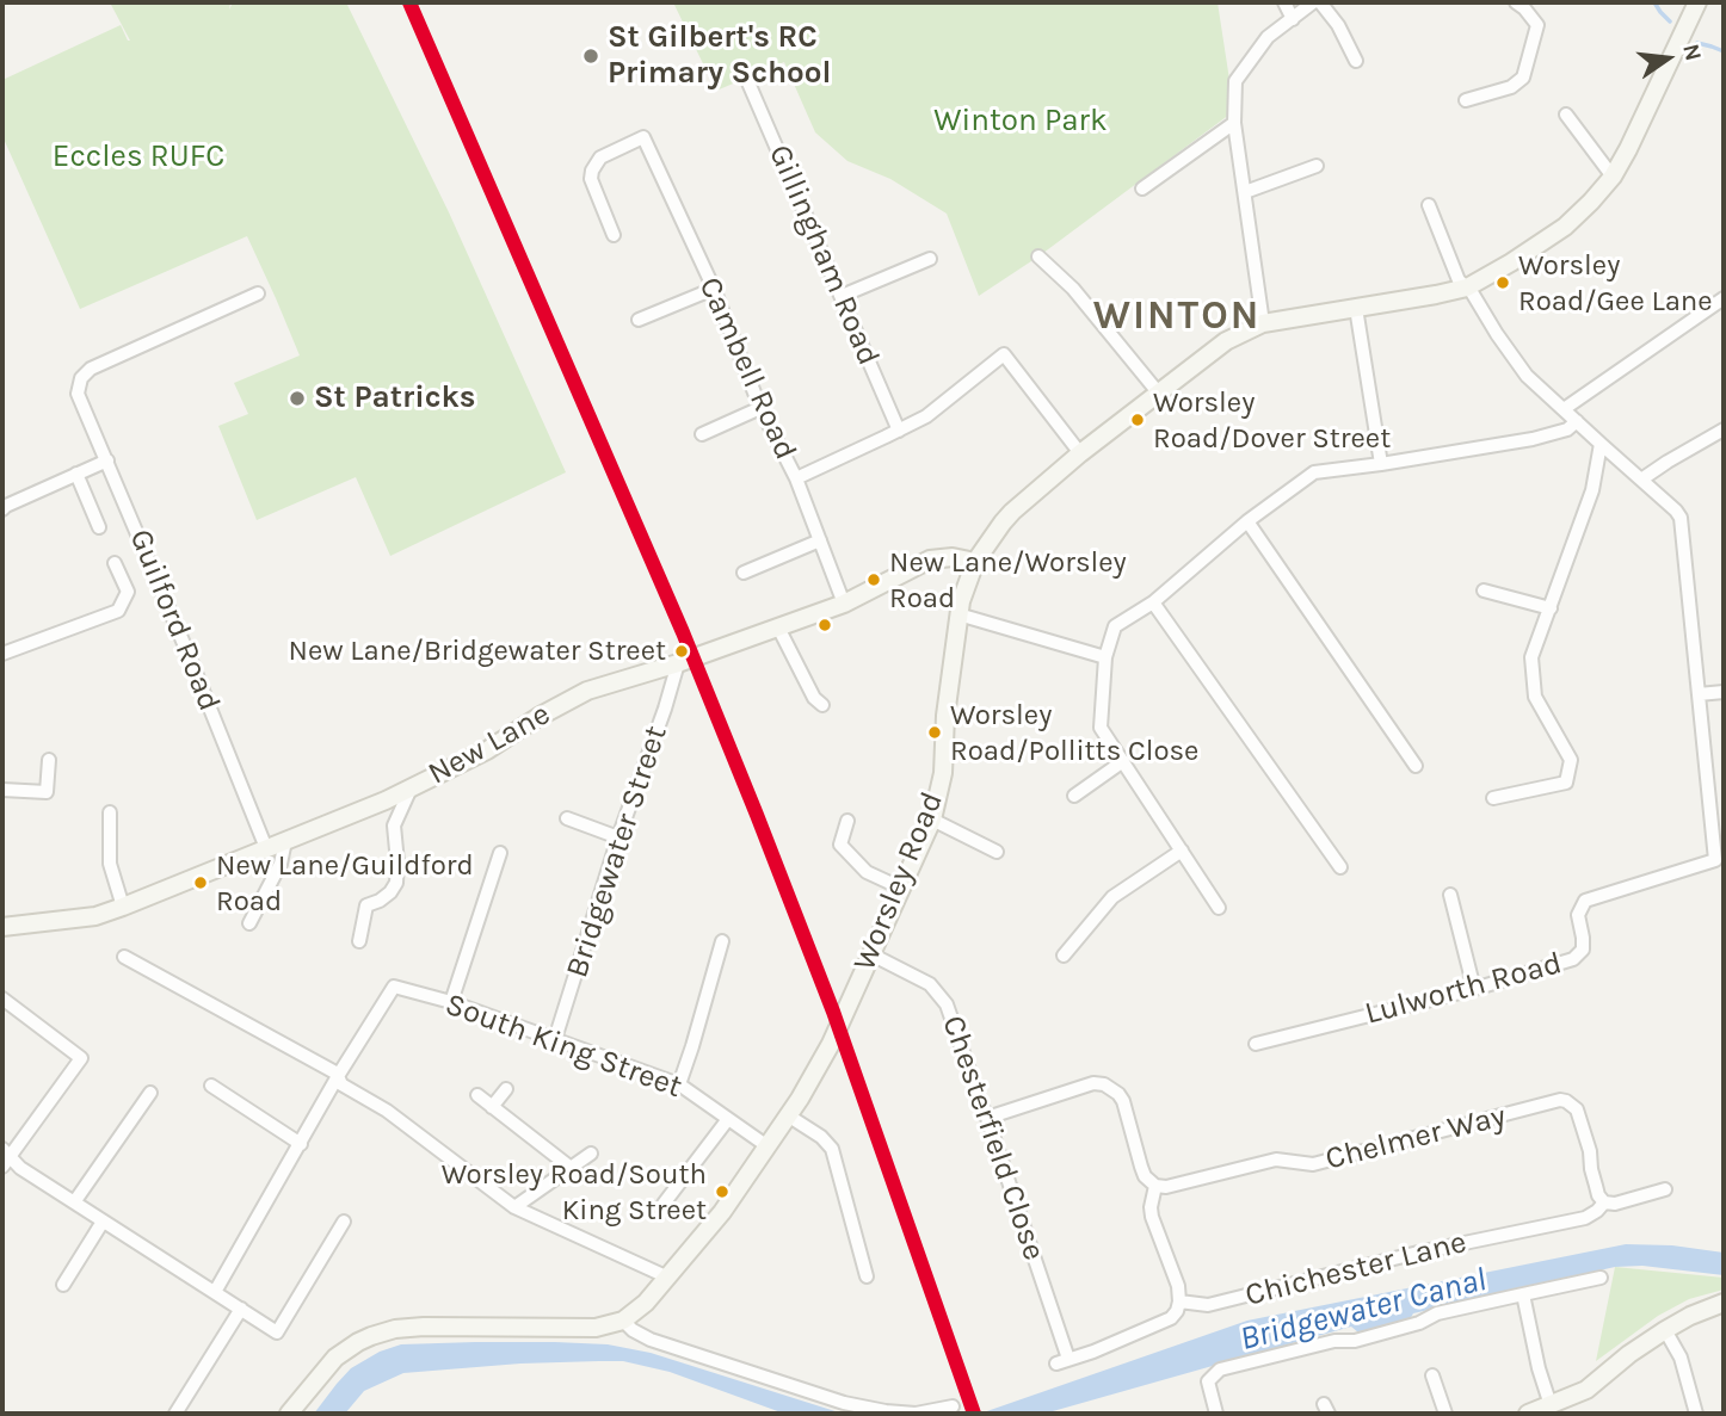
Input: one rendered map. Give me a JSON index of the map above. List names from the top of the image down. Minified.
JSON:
{"streets":{"main road":["New Lane","Worsley Road"],"street":["Gillingham Road","Cambell Road","Guilford Road","Bridgewater Street","Lulworth Road","South King Street","Chesterfield Close","Chelmer Way","Chichester Lane"]},"crossings":[["Cambell Road","New Lane"],["Guilford Road","New Lane"],["New Lane","Bridgewater Street"],["New Lane","Worsley Road"],["Bridgewater Street","South King Street"],["Worsley Road","South King Street"],["Worsley Road","Chesterfield Close"],["Chesterfield Close","Chichester Lane"],["Chelmer Way","Chichester Lane"]],"districts":["WINTON"],"water":["Bridgewater Canal"],"parks":["Winton Park","Eccles RUFC"],"places":["St Gilbert's RC Primary School","Worsley Road/Gee Lane","St Patricks","Worsley Road/Dover Street","New Lane/Worsley Road","New Lane/Bridgewater Street","Worsley Road/Pollitts Close","New Lane/Guildford Road","Worsley Road/South King Street"],"north":"right"}
